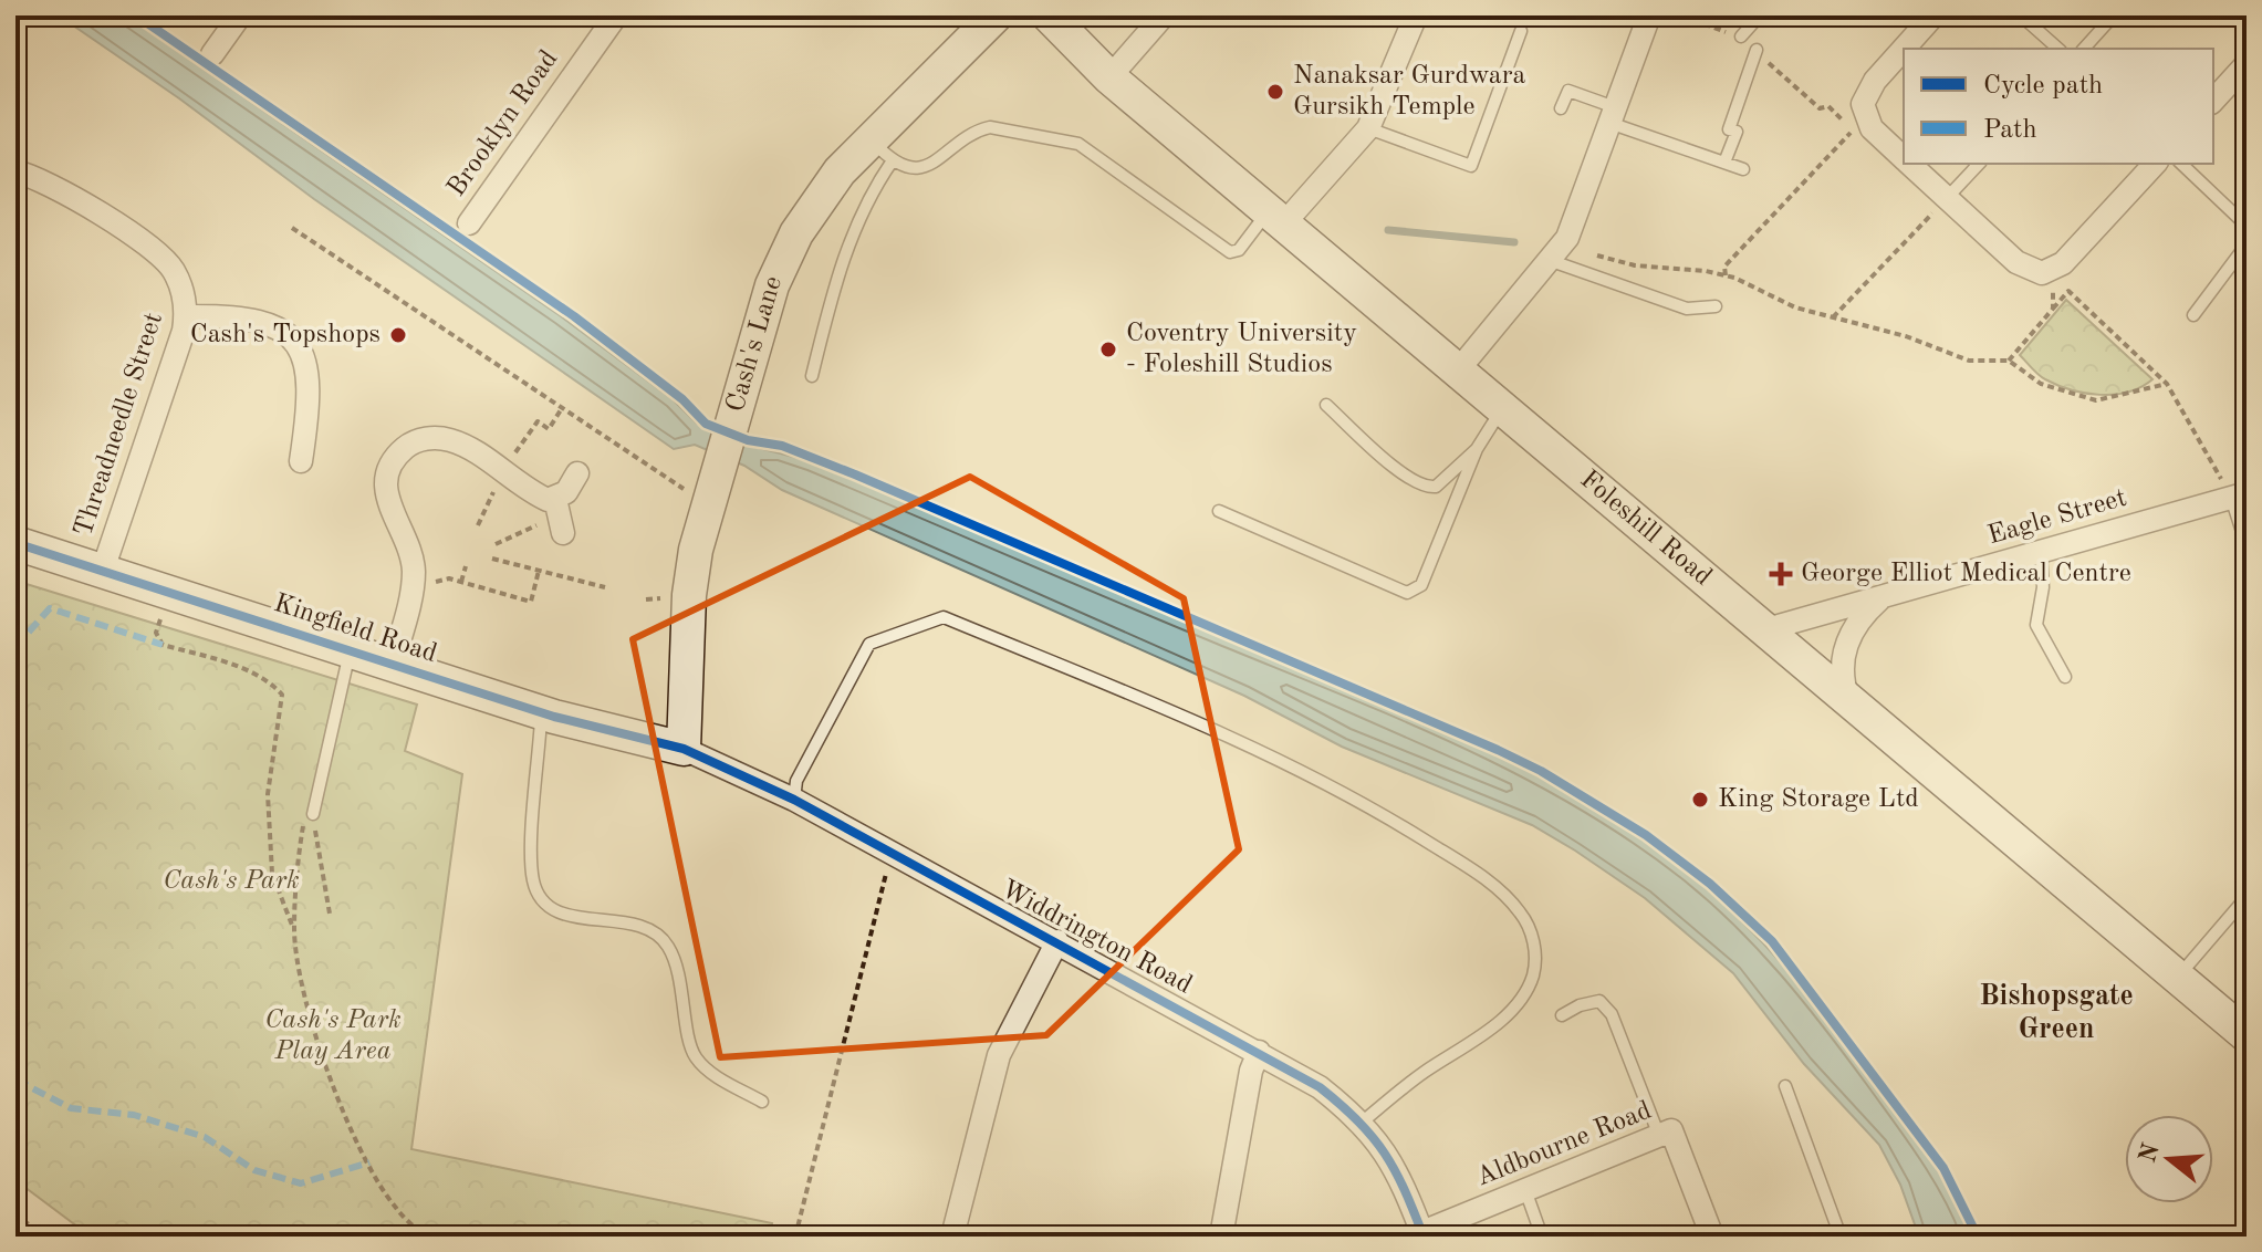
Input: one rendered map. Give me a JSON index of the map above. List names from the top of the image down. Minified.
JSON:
{"streets":{"main road":["Cash's Lane","Foleshill Road","Kingfield Road"],"street":["Brooklyn Road","Threadneedle Street","Eagle Street","Widdrington Road","Aldbourne Road"]},"crossings":[["Cash's Lane","Kingfield Road"],["Cash's Lane","Widdrington Road"],["Threadneedle Street","Kingfield Road"],["Eagle Street","Foleshill Road"],["Kingfield Road","Widdrington Road"],["Widdrington Road","Aldbourne Road"]],"districts":["Bishopsgate Green"],"parks":["Cash's Park","Cash's Park Play Area"],"places":{"other":["Nanaksar Gurdwara Gursikh Temple","Cash's Topshops","Coventry University - Foleshill Studios","King Storage Ltd"],"health":["George Elliot Medical Centre"]},"legend":["Cycle path","Path"],"north":"left"}
